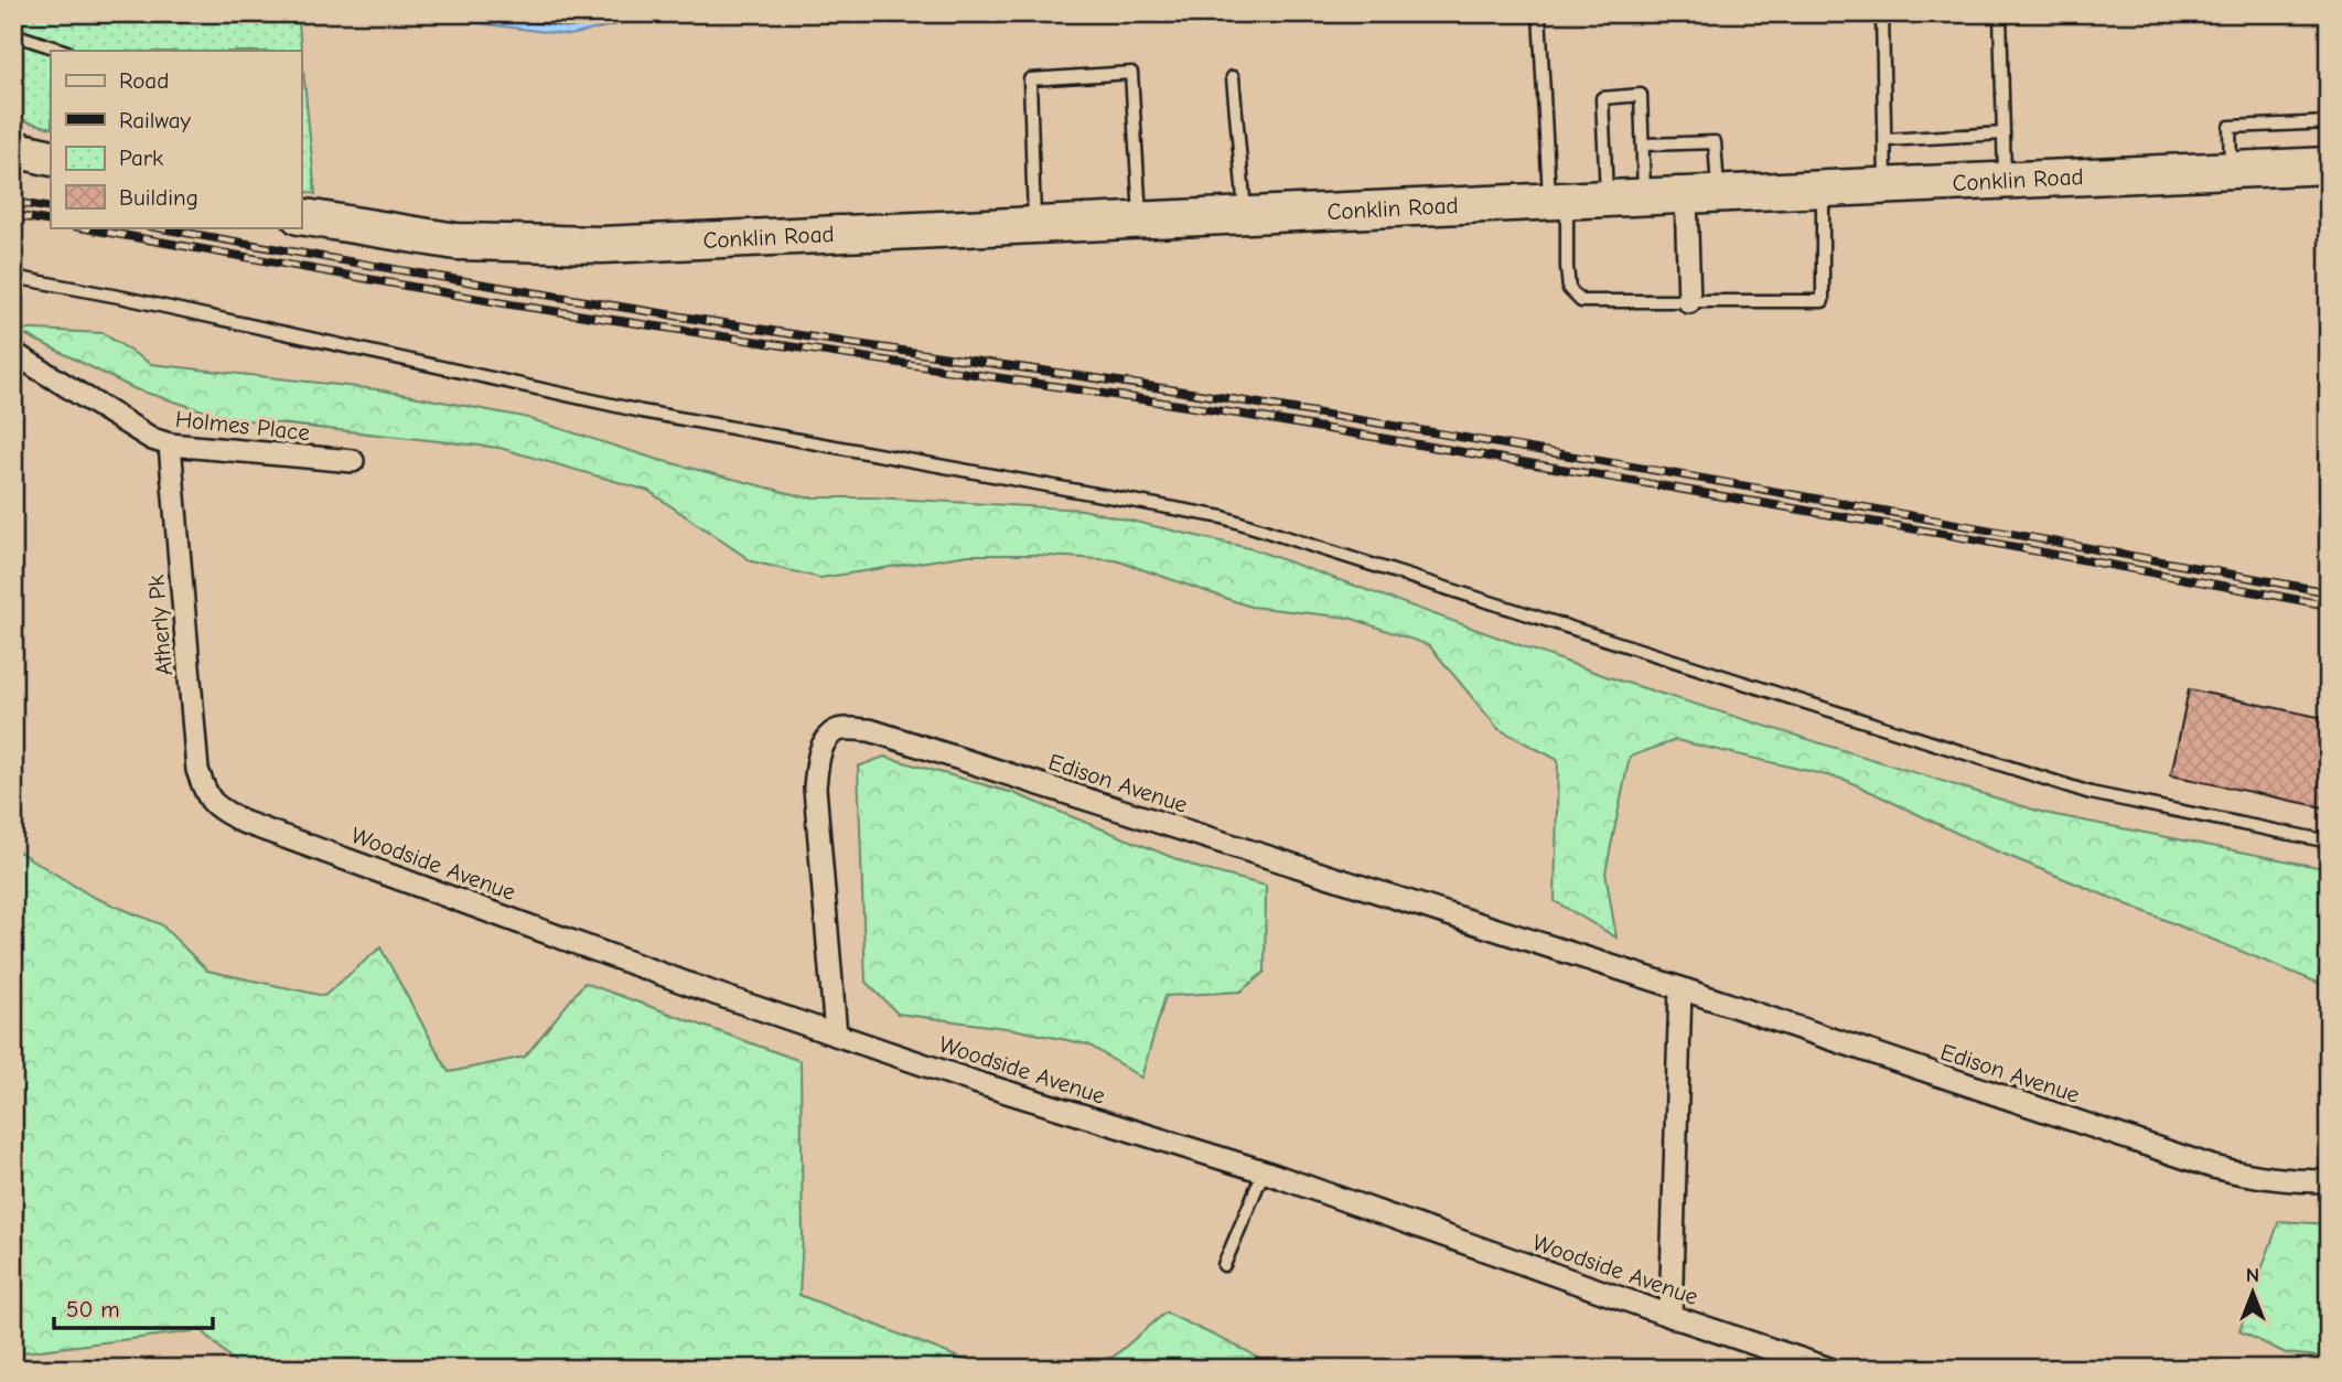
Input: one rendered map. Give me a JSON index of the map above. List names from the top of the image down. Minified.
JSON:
{"streets":{"main road":["Conklin Road"],"street":["Holmes Place","Atherly Pk","Edison Avenue","Woodside Avenue"]},"crossings":[["Holmes Place","Atherly Pk"],["Atherly Pk","Woodside Avenue"],["Edison Avenue","Woodside Avenue"]],"legend":["Road","Railway","Park","Building"],"scale_bar":"50 m","north":"top"}
